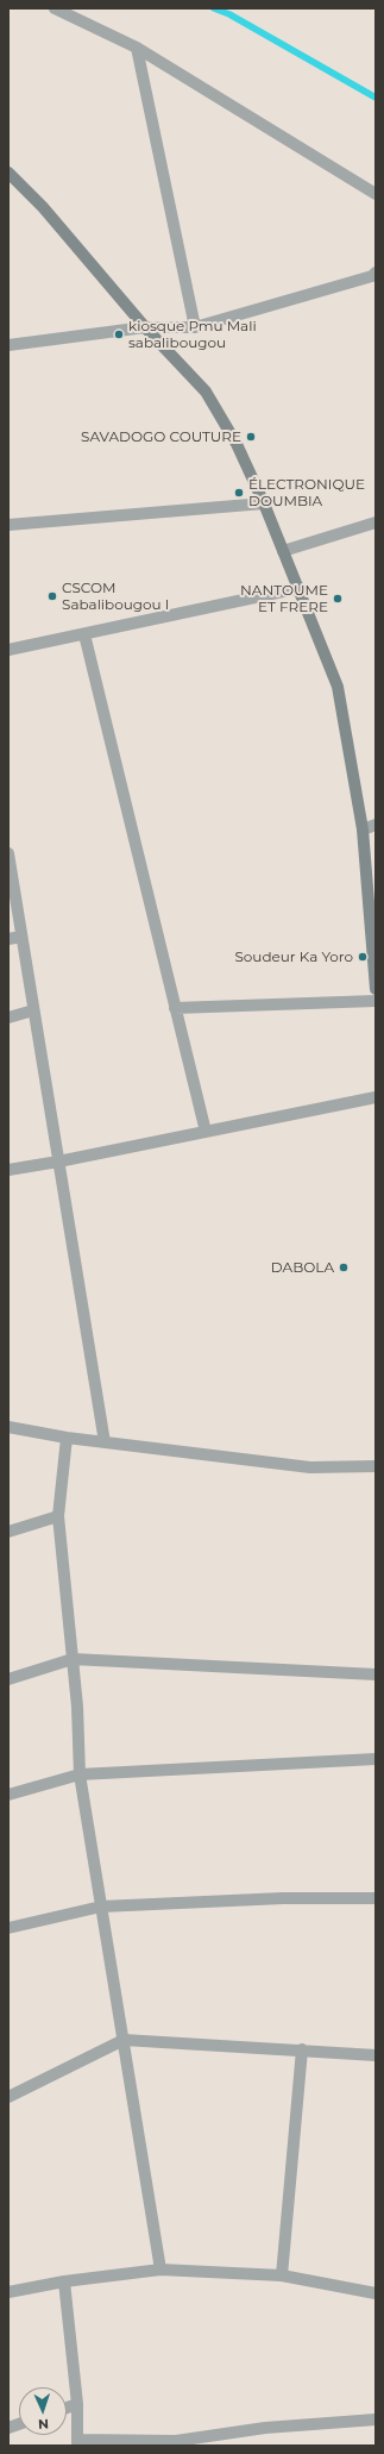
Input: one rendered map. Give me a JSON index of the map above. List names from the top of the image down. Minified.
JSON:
{"places":["kiosque Pmu Mali sabalibougou","SAVADOGO COUTURE","ÉLECTRONIQUE DOUMBIA","CSCOM Sabalibougou I","NANTOUME ET FRERE","Soudeur Ka Yoro","DABOLA"],"north":"bottom"}
